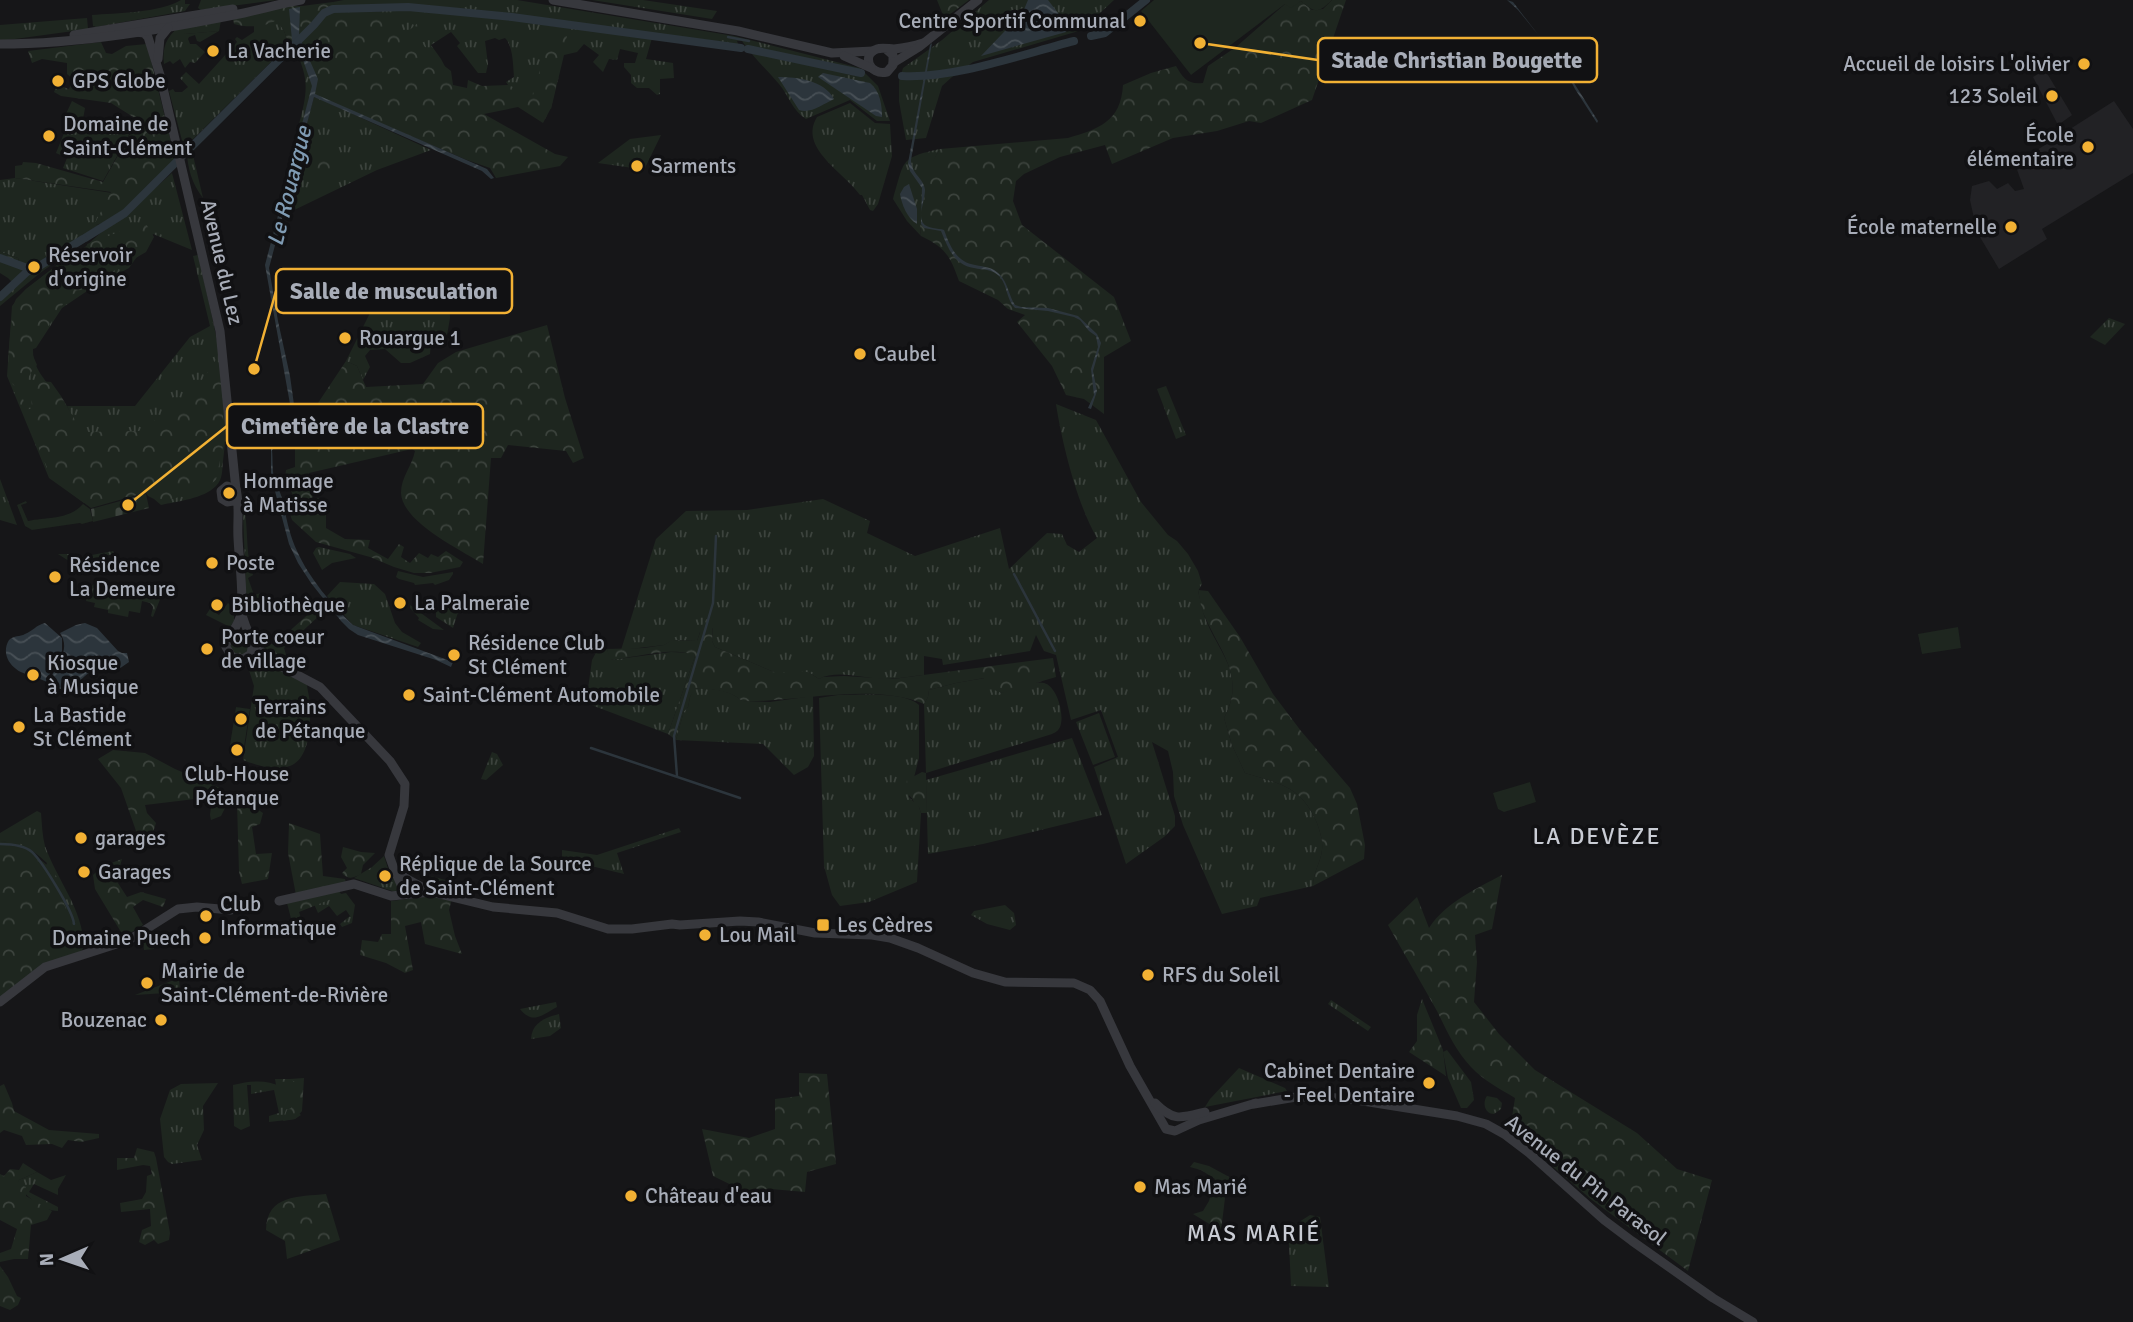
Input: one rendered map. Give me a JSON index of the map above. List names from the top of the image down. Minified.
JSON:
{"streets":{"street":["Avenue du Lez","Avenue du Pin Parasol"]},"districts":["LA DEVÈZE","MAS MARIÉ"],"water":["Le Rouargue"],"places":{"other":["Centre Sportif Communal","Stade Christian Bougette","La Vacherie","Accueil de loisirs L'olivier","GPS Globe","123 Soleil","Domaine de Saint-Clément","École élémentaire","Sarments","École maternelle","Réservoir d'origine","Rouargue 1","Caubel","Salle de musculation","Hommage à Matisse","Cimetière de la Clastre","Poste","Résidence La Demeure","La Palmeraie","Bibliothèque","Porte coeur de village","Résidence Club St Clément","Kiosque à Musique","Saint-Clément Automobile","Terrains de Pétanque","La Bastide St Clément","Club-House Pétanque","garages","Garages","Réplique de la Source de Saint-Clément","Club Informatique","Lou Mail","Domaine Puech","RFS du Soleil","Mairie de Saint-Clément-de-Rivière","Bouzenac","Cabinet Dentaire - Feel Dentaire","Mas Marié","Château d'eau"],"transit":["Les Cèdres"]},"north":"left"}
